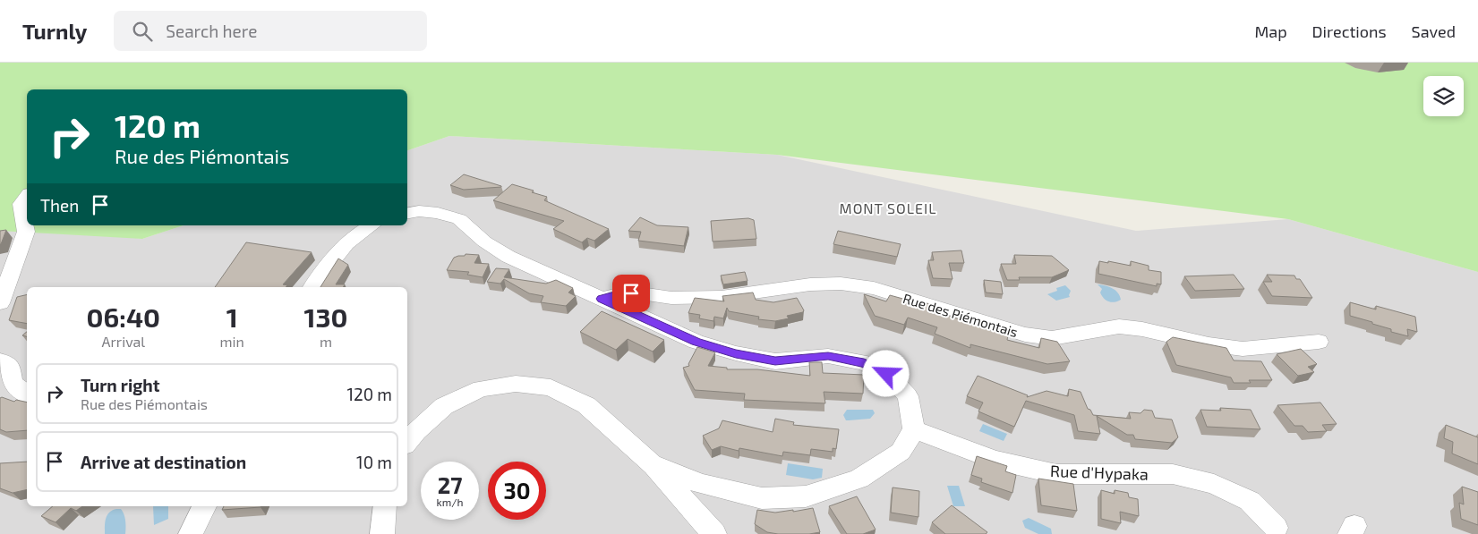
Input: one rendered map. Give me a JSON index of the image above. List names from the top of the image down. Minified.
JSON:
{"streets":{"street":["Rue des Piémontais","Rue d'Hypaka"]},"districts":["MONT SOLEIL"],"page":{"header":"Turnly","search":"Search here","nav":["Map","Directions","Saved"],"turn":["120 m","Rue des Piémontais"],"then":"Then","eta":["06:40","Arrival","1","min","130","m"],"list":[{"name":"Turn right","note":"Rue des Piémontais","value":"120 m"},{"name":"Arrive at destination","value":"10 m"}],"speed":"27 km/h","limit":"30"}}
